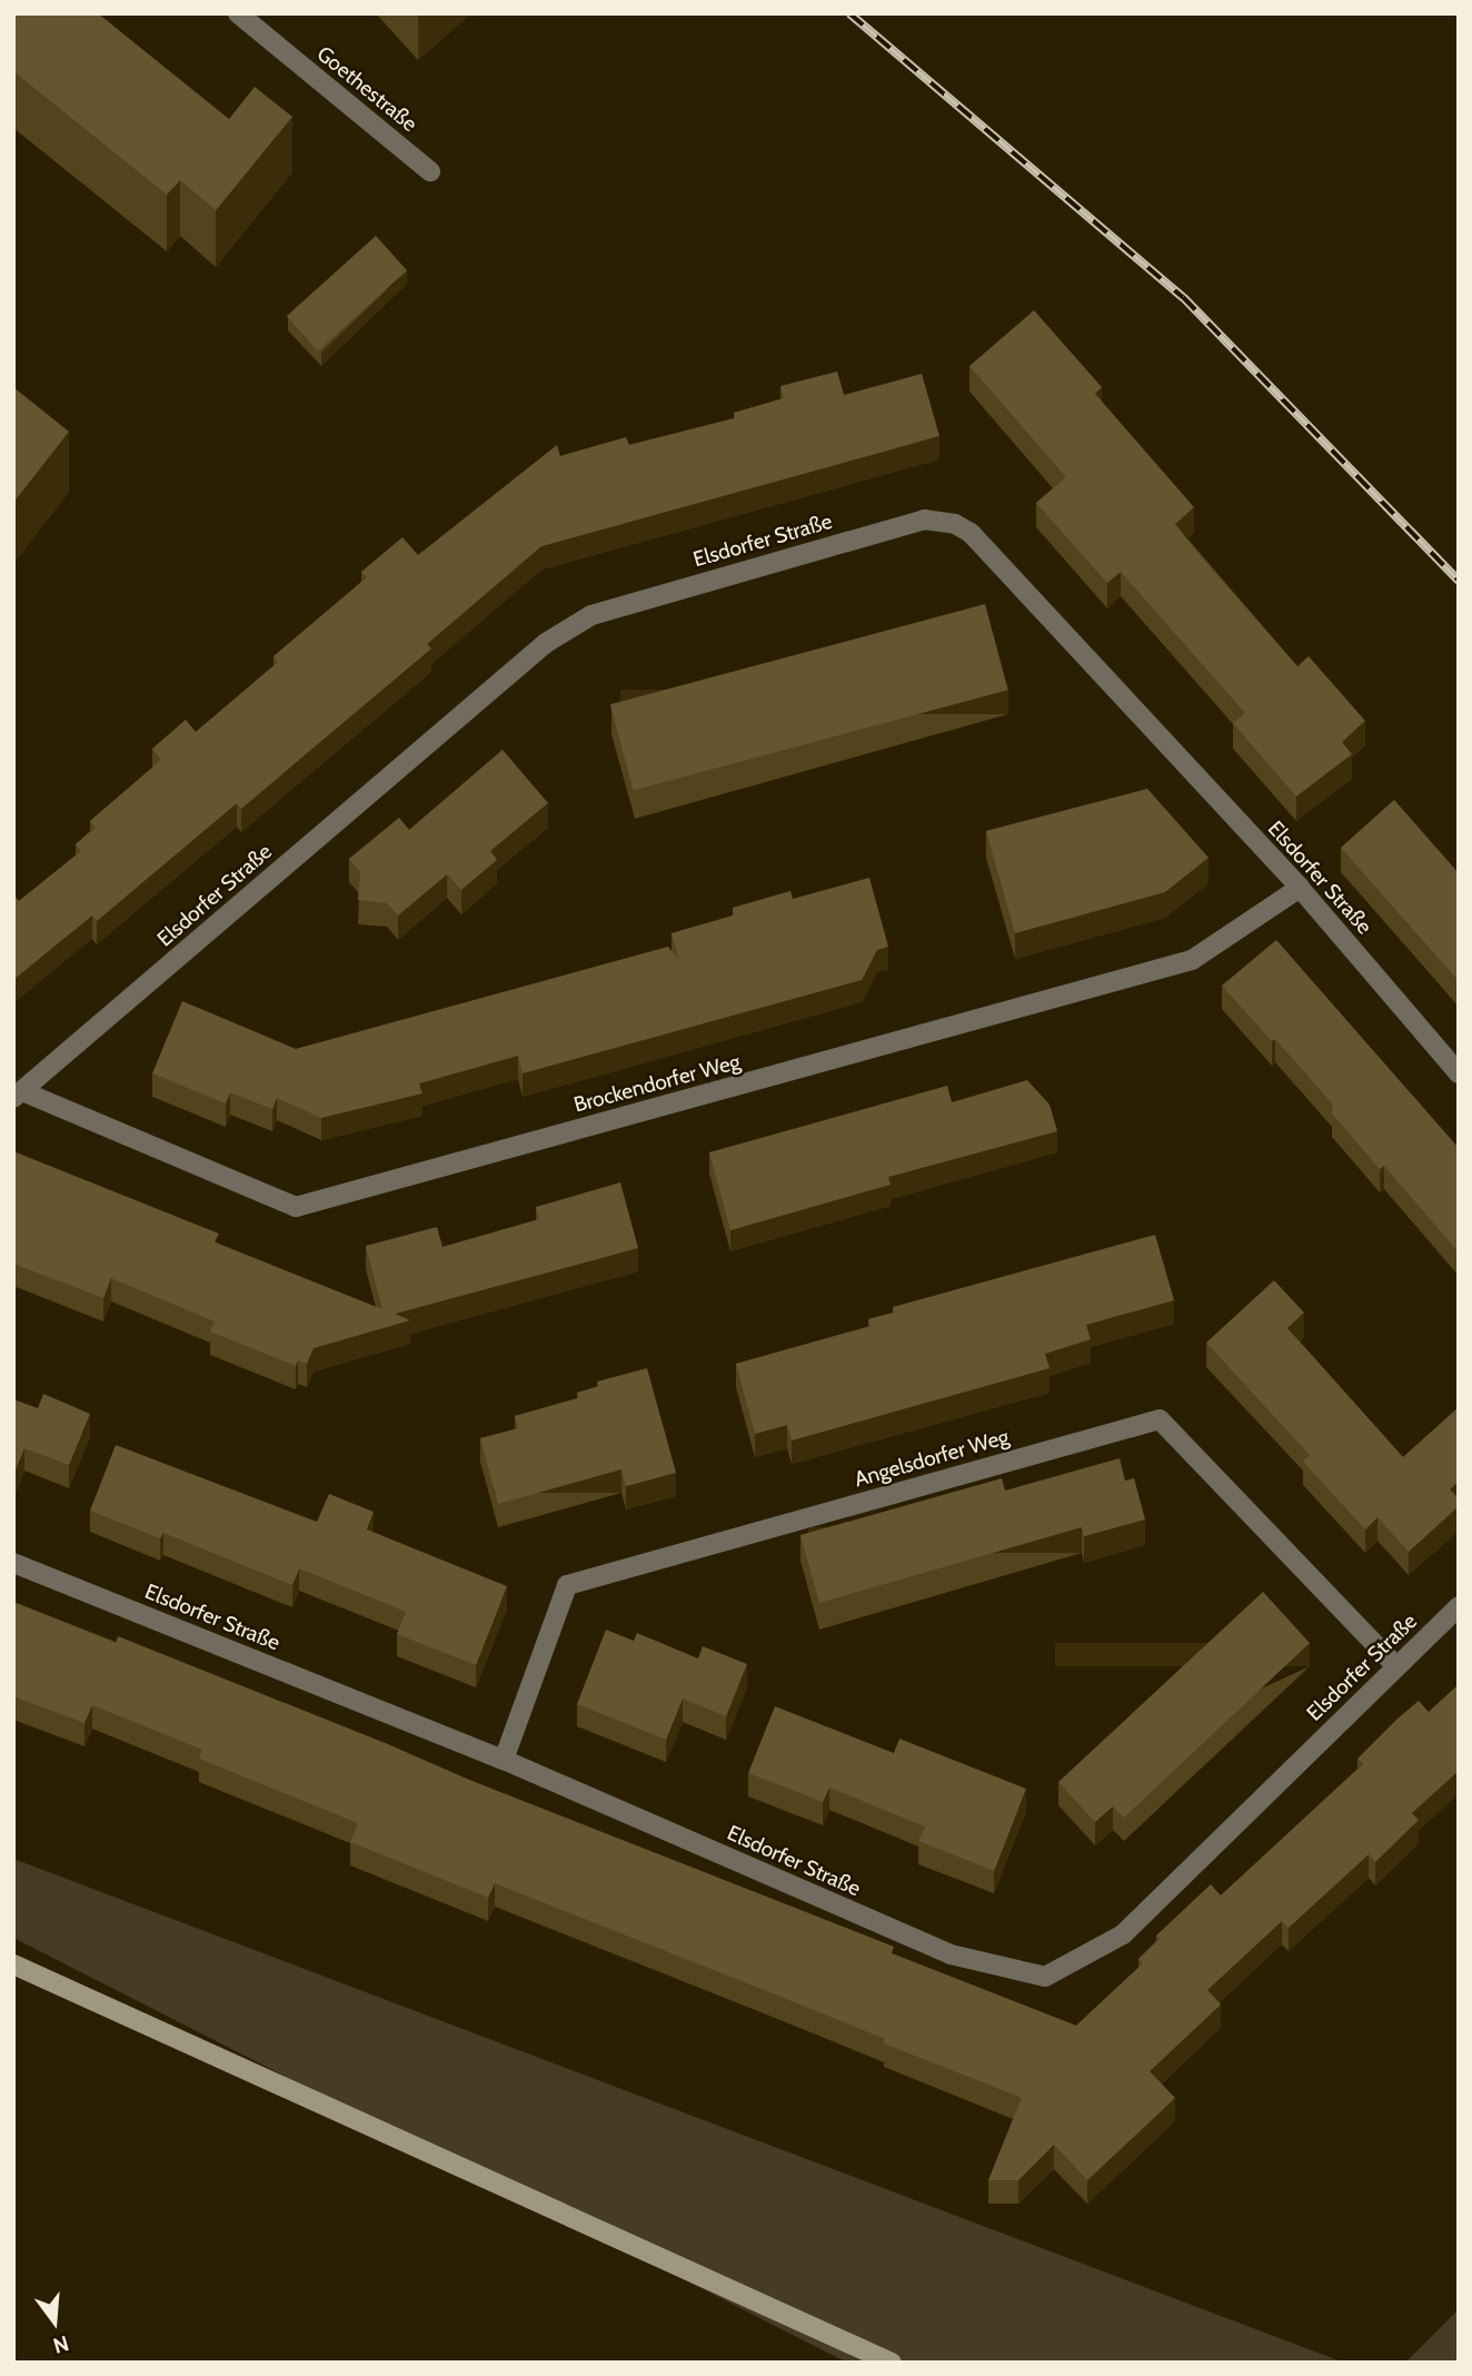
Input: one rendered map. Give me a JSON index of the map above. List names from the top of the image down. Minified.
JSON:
{"streets":{"street":["Goethestraße","Elsdorfer Straße","Brockendorfer Weg","Angelsdorfer Weg"]},"crossings":[["Elsdorfer Straße","Brockendorfer Weg"],["Elsdorfer Straße","Angelsdorfer Weg"]],"north":"bottom"}
